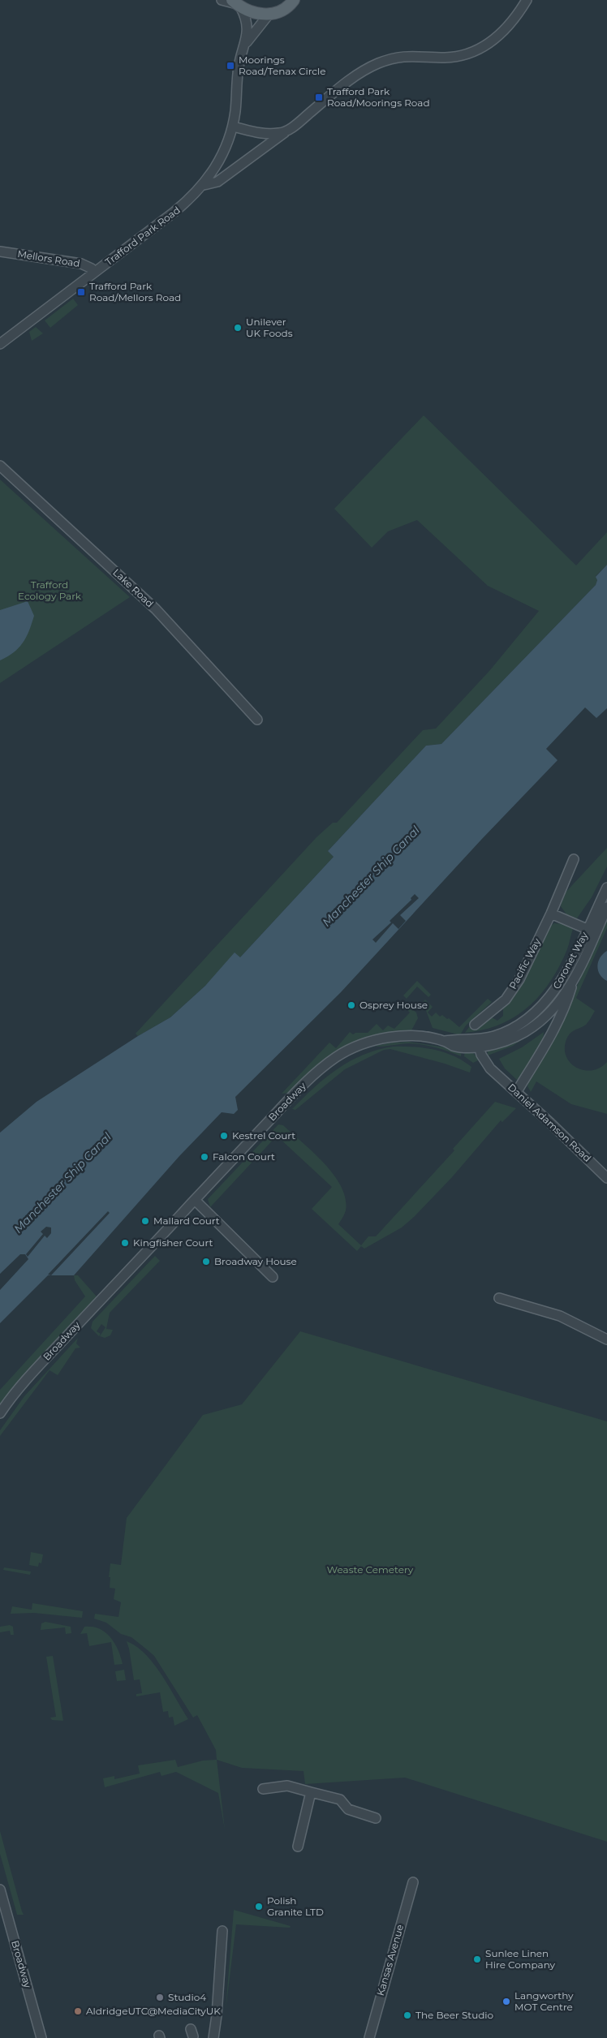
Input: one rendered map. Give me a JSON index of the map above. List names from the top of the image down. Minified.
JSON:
{"streets":{"street":["Trafford Park Road","Mellors Road","Lake Road","Coronet Way","Pacific Way","Broadway","Daniel Adamson Road","Kansas Avenue"]},"crossings":[["Trafford Park Road","Mellors Road"],["Coronet Way","Broadway"],["Coronet Way","Daniel Adamson Road"]],"water":["Manchester Ship Canal"],"parks":["Trafford Ecology Park","Weaste Cemetery"],"places":{"transit":["Moorings Road/Tenax Circle","Trafford Park Road/Moorings Road","Trafford Park Road/Mellors Road"],"other":["Unilever UK Foods","Osprey House","Kestrel Court","Falcon Court","Mallard Court","Kingfisher Court","Broadway House","Polish Granite LTD","Sunlee Linen Hire Company","Studio4","Langworthy MOT Centre","AldridgeUTC@MediaCityUK","The Beer Studio"]}}
